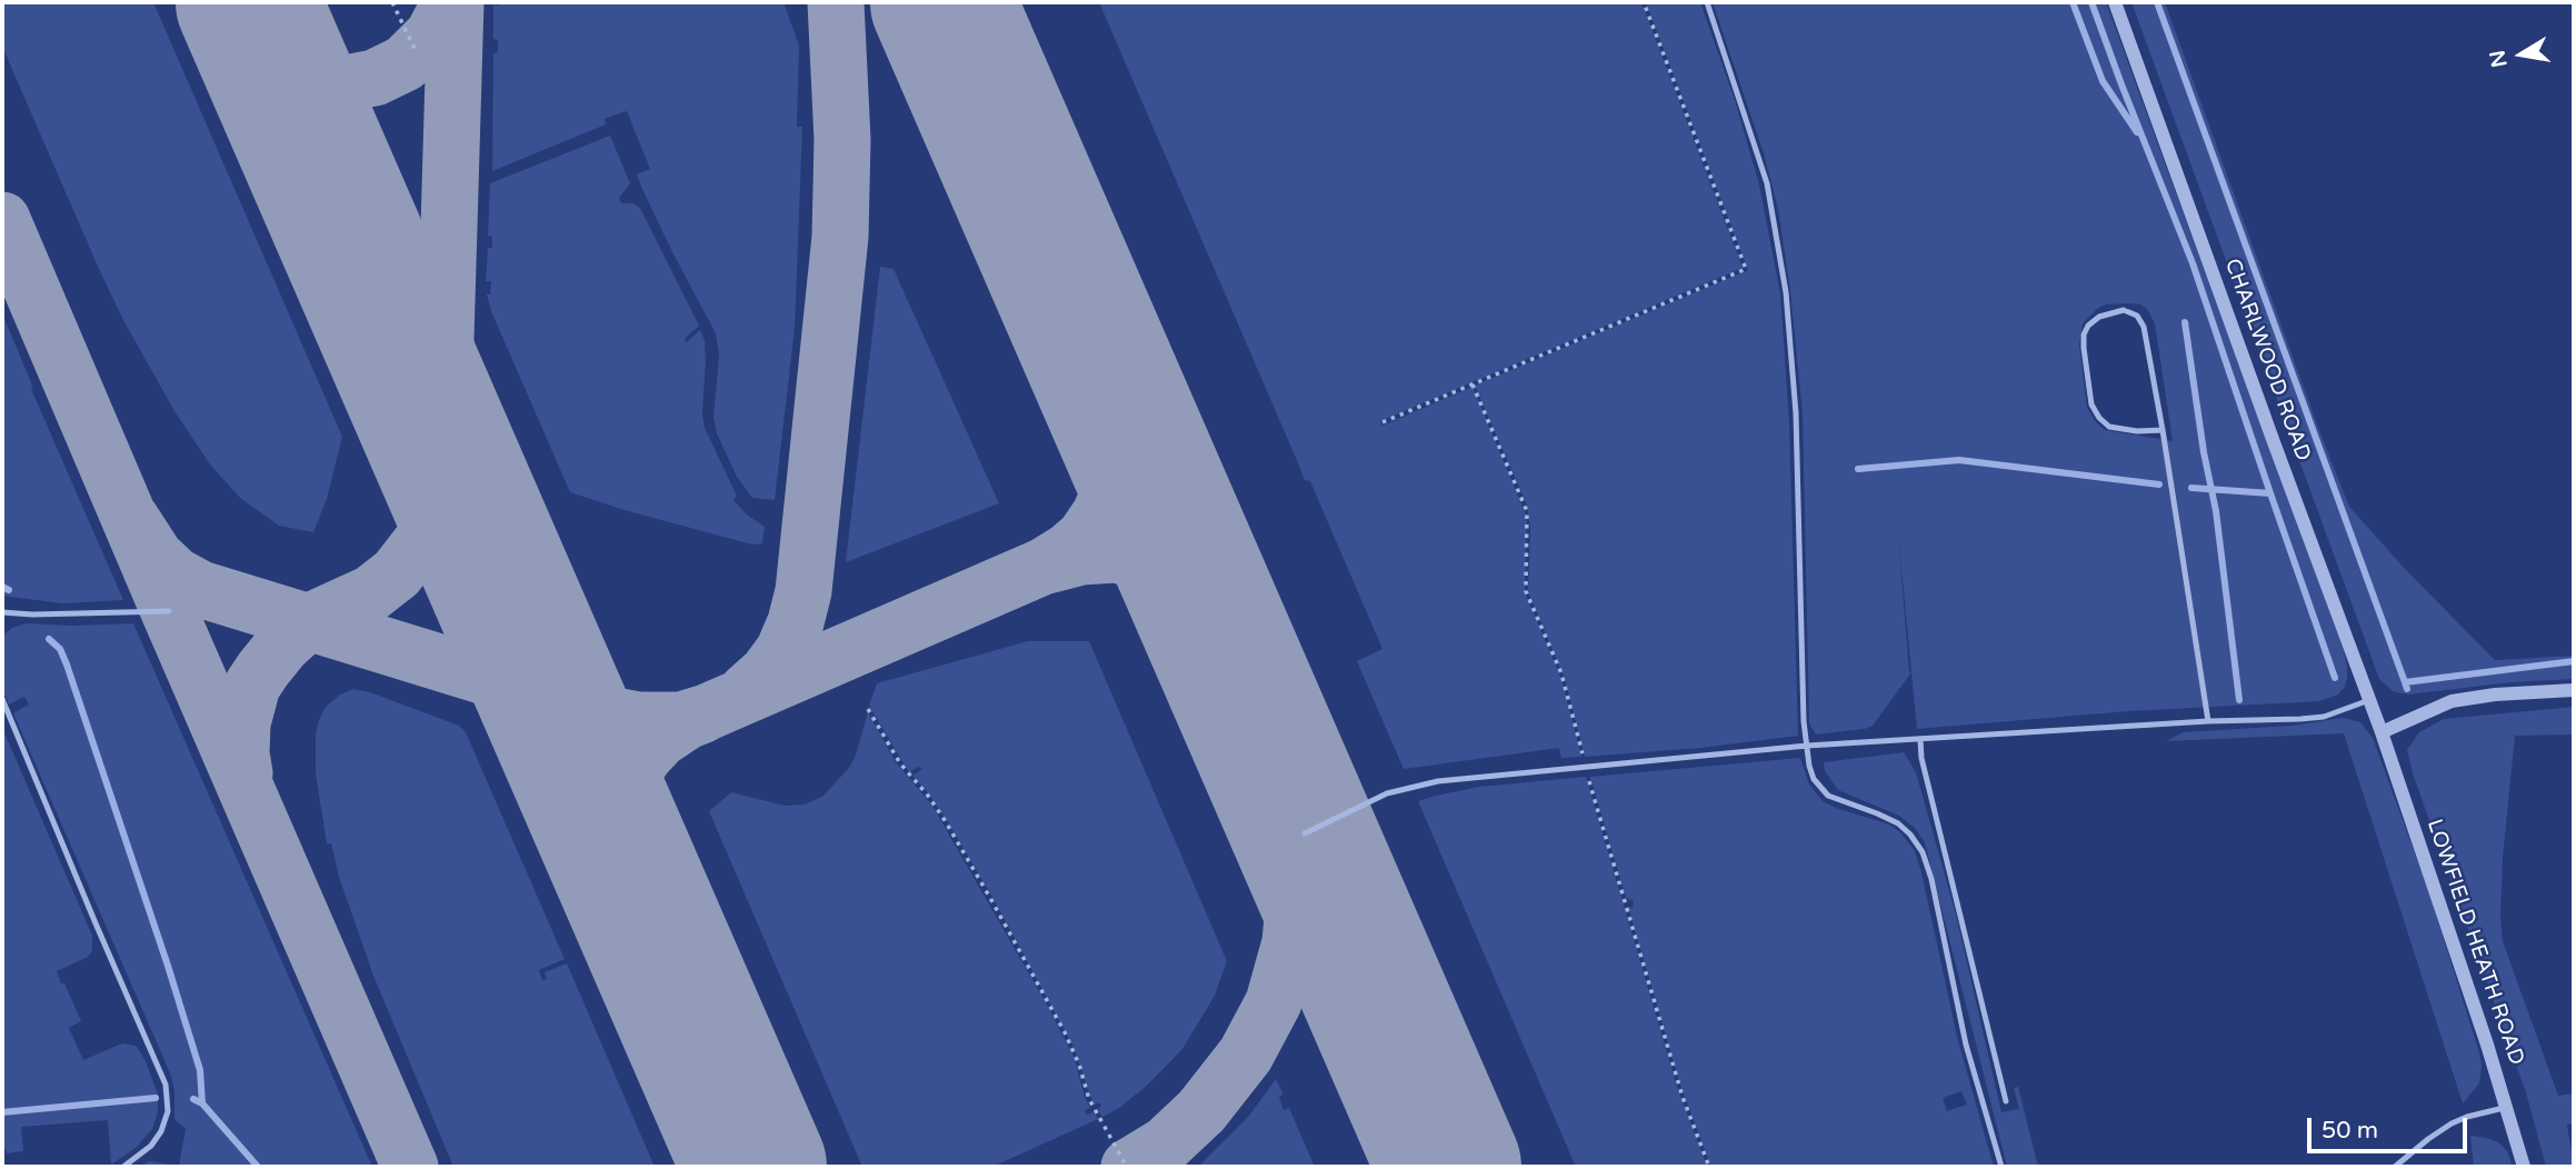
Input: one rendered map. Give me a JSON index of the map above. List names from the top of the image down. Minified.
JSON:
{"streets":{"street":["CHARLWOOD ROAD","LOWFIELD HEATH ROAD"]},"crossings":[["CHARLWOOD ROAD","LOWFIELD HEATH ROAD"]],"scale_bar":"50 m","north":"left"}
